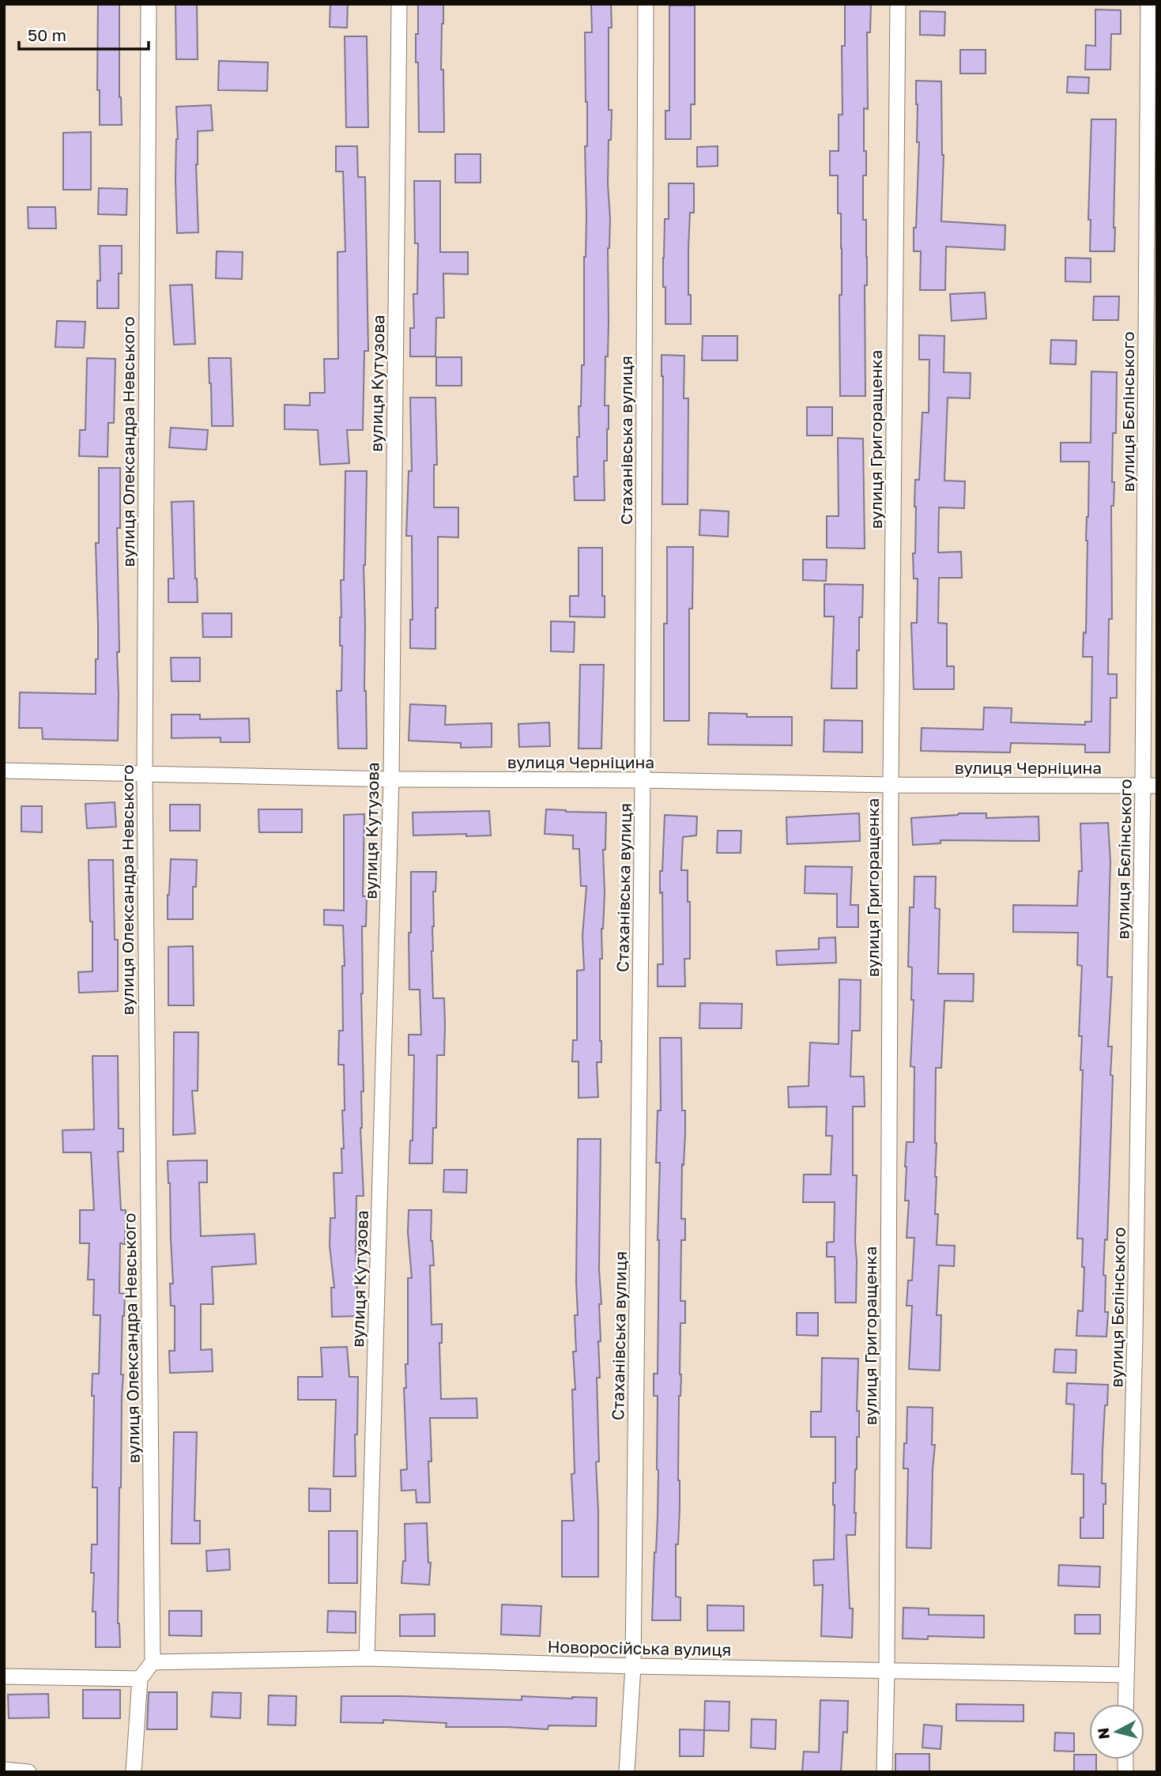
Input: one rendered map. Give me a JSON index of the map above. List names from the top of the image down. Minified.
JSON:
{"streets":{"street":["вулиця Кутузова","вулиця Бєлінського","вулиця Григоращенка","Стаханівська вулиця","вулиця Олександра Невського","вулиця Черніцина","Новоросійська вулиця"]},"crossings":[["вулиця Кутузова","вулиця Черніцина"],["вулиця Кутузова","Новоросійська вулиця"],["вулиця Бєлінського","вулиця Черніцина"],["вулиця Бєлінського","Новоросійська вулиця"],["вулиця Григоращенка","вулиця Черніцина"],["вулиця Григоращенка","Новоросійська вулиця"],["Стаханівська вулиця","вулиця Черніцина"],["Стаханівська вулиця","Новоросійська вулиця"],["вулиця Олександра Невського","вулиця Черніцина"],["вулиця Олександра Невського","Новоросійська вулиця"]],"scale_bar":"50 m","north":"left"}
